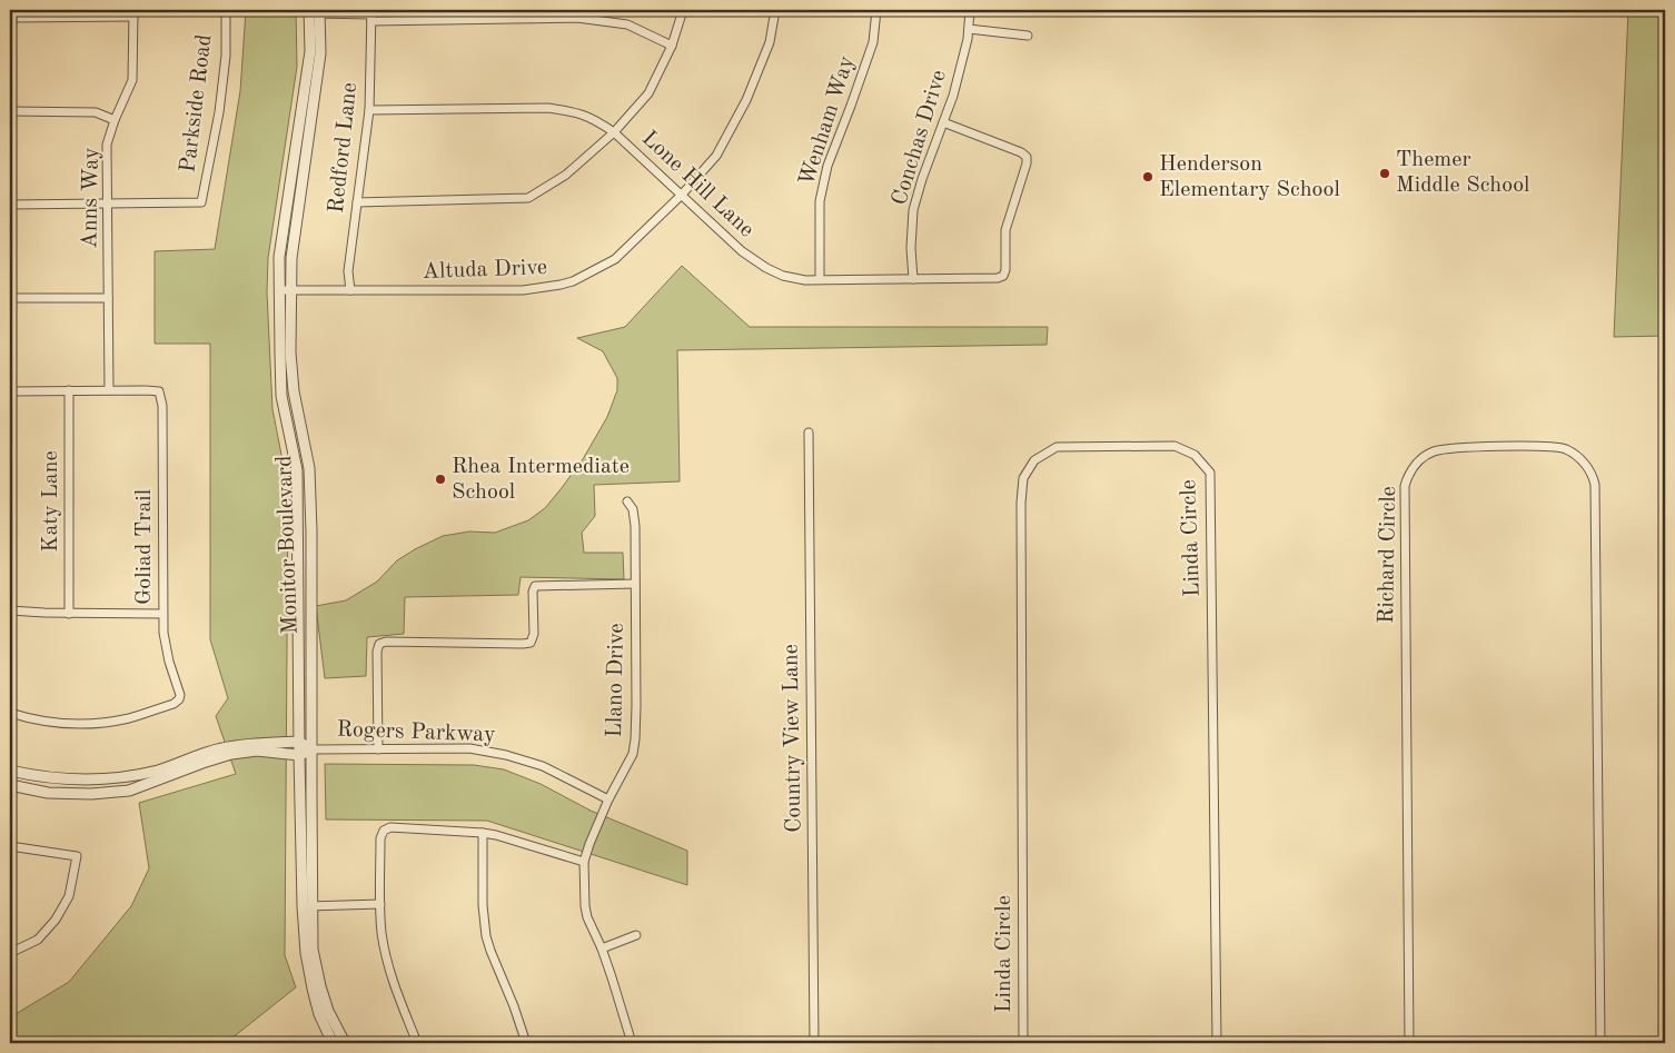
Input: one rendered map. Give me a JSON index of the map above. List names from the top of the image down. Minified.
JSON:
{"streets":{"street":["Parkside Road","Wenham Way","Conchas Drive","Redford Lane","Lone Hill Lane","Anns Way","Altuda Drive","Katy Lane","Linda Circle","Monitor Boulevard","Goliad Trail","Richard Circle","Llano Drive","Rogers Parkway","Country View Lane"]},"crossings":[["Parkside Road","Anns Way"],["Wenham Way","Lone Hill Lane"],["Conchas Drive","Lone Hill Lane"],["Redford Lane","Lone Hill Lane"],["Redford Lane","Altuda Drive"],["Lone Hill Lane","Altuda Drive"],["Anns Way","Goliad Trail"],["Altuda Drive","Monitor Boulevard"],["Monitor Boulevard","Rogers Parkway"],["Llano Drive","Rogers Parkway"]],"places":["Themer Middle School","Henderson Elementary School","Rhea Intermediate School"]}
